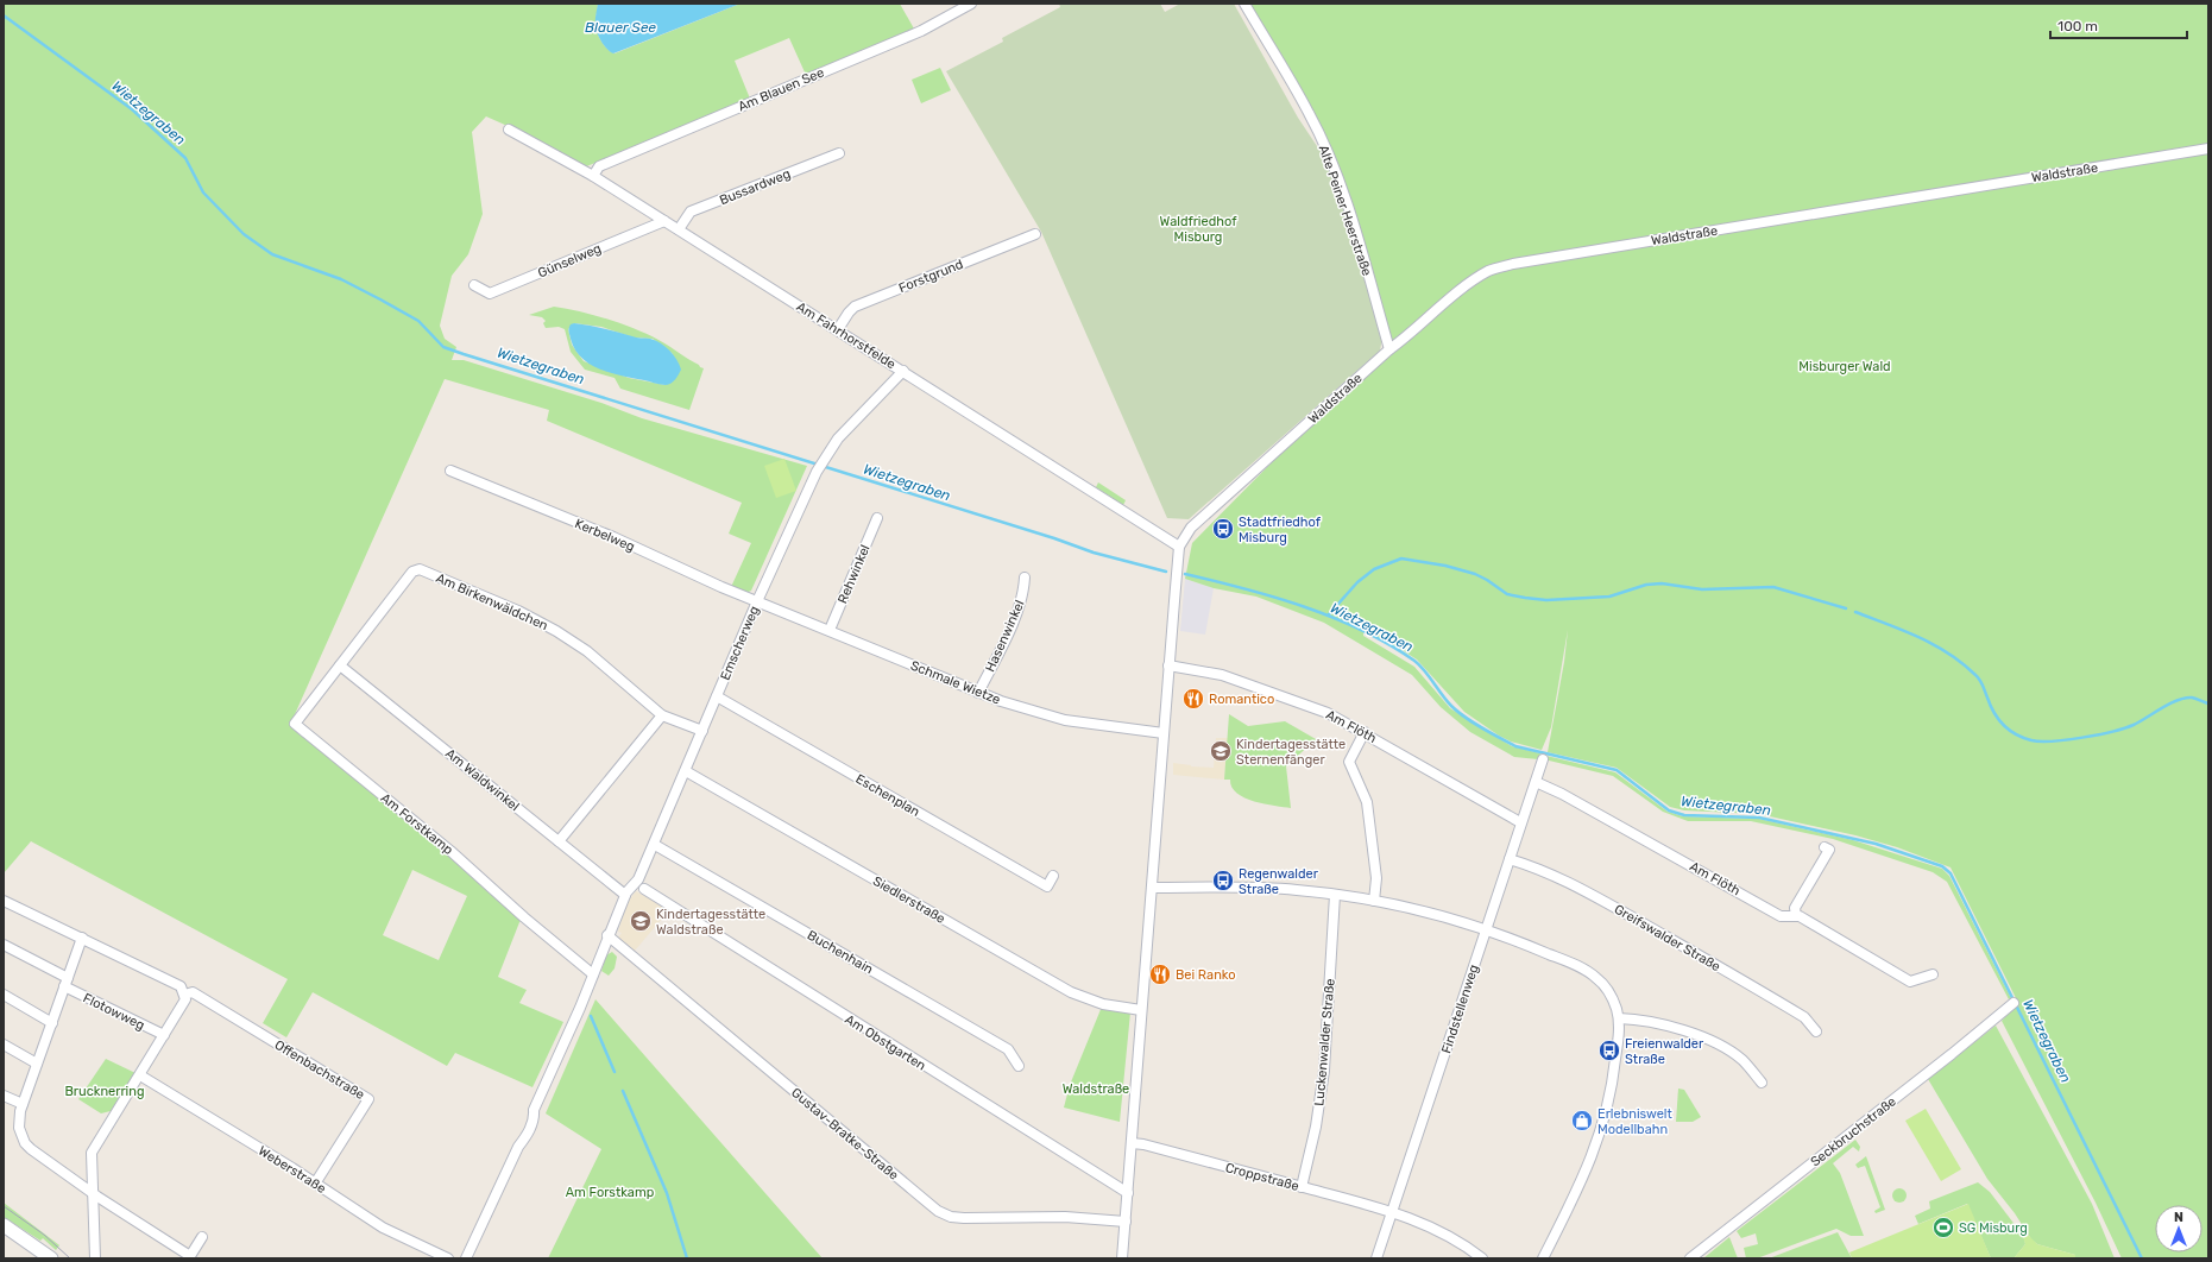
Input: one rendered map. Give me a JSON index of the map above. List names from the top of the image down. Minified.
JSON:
{"streets":{"street":["Am Blauen See","Waldstraße","Bussardweg","Alte Peiner Heerstraße","Günselweg","Forstgrund","Am Fahrhorstfelde","Kerbelweg","Rehwinkel","Am Birkenwäldchen","Hasenwinkel","Emscherweg","Schmale Wietze","Am Flöth","Am Waldwinkel","Eschenplan","Am Forstkamp","Siedlerstraße","Greifswalder Straße","Buchenhain","Findstellenweg","Flotowweg","Am Obstgarten","Luckenwalder Straße","Offenbachstraße","Seckbruchstraße","Gustav-Bratke-Straße","Weberstraße","Croppstraße"]},"crossings":[["Am Blauen See","Am Fahrhorstfelde"],["Waldstraße","Alte Peiner Heerstraße"],["Waldstraße","Am Fahrhorstfelde"],["Waldstraße","Schmale Wietze"],["Waldstraße","Am Flöth"],["Waldstraße","Siedlerstraße"],["Waldstraße","Am Obstgarten"],["Waldstraße","Gustav-Bratke-Straße"],["Waldstraße","Croppstraße"],["Bussardweg","Am Fahrhorstfelde"],["Günselweg","Am Fahrhorstfelde"],["Forstgrund","Am Fahrhorstfelde"],["Am Fahrhorstfelde","Emscherweg"],["Kerbelweg","Emscherweg"],["Kerbelweg","Schmale Wietze"],["Rehwinkel","Schmale Wietze"],["Am Birkenwäldchen","Emscherweg"],["Am Birkenwäldchen","Am Waldwinkel"],["Am Birkenwäldchen","Am Forstkamp"],["Hasenwinkel","Schmale Wietze"],["Emscherweg","Schmale Wietze"],["Emscherweg","Am Waldwinkel"],["Emscherweg","Eschenplan"],["Emscherweg","Siedlerstraße"],["Emscherweg","Buchenhain"],["Emscherweg","Gustav-Bratke-Straße"],["Am Flöth","Findstellenweg"],["Am Waldwinkel","Am Forstkamp"],["Greifswalder Straße","Findstellenweg"],["Findstellenweg","Croppstraße"],["Luckenwalder Straße","Croppstraße"],["Offenbachstraße","Weberstraße"]],"water":["Blauer See","Wietzegraben"],"parks":["Waldfriedhof Misburg","Misburger Wald","Waldstraße","Brucknerring","Am Forstkamp"],"places":{"bus stop":["Stadtfriedhof Misburg","Regenwalder Straße","Freienwalder Straße"],"restaurant":["Romantico","Bei Ranko"],"school or university":["Kindertagesstätte Sternenfänger","Kindertagesstätte Waldstraße"],"shop":["Erlebniswelt Modellbahn"],"sports":["SG Misburg"]},"scale_bar":"100 m","north":"top"}
